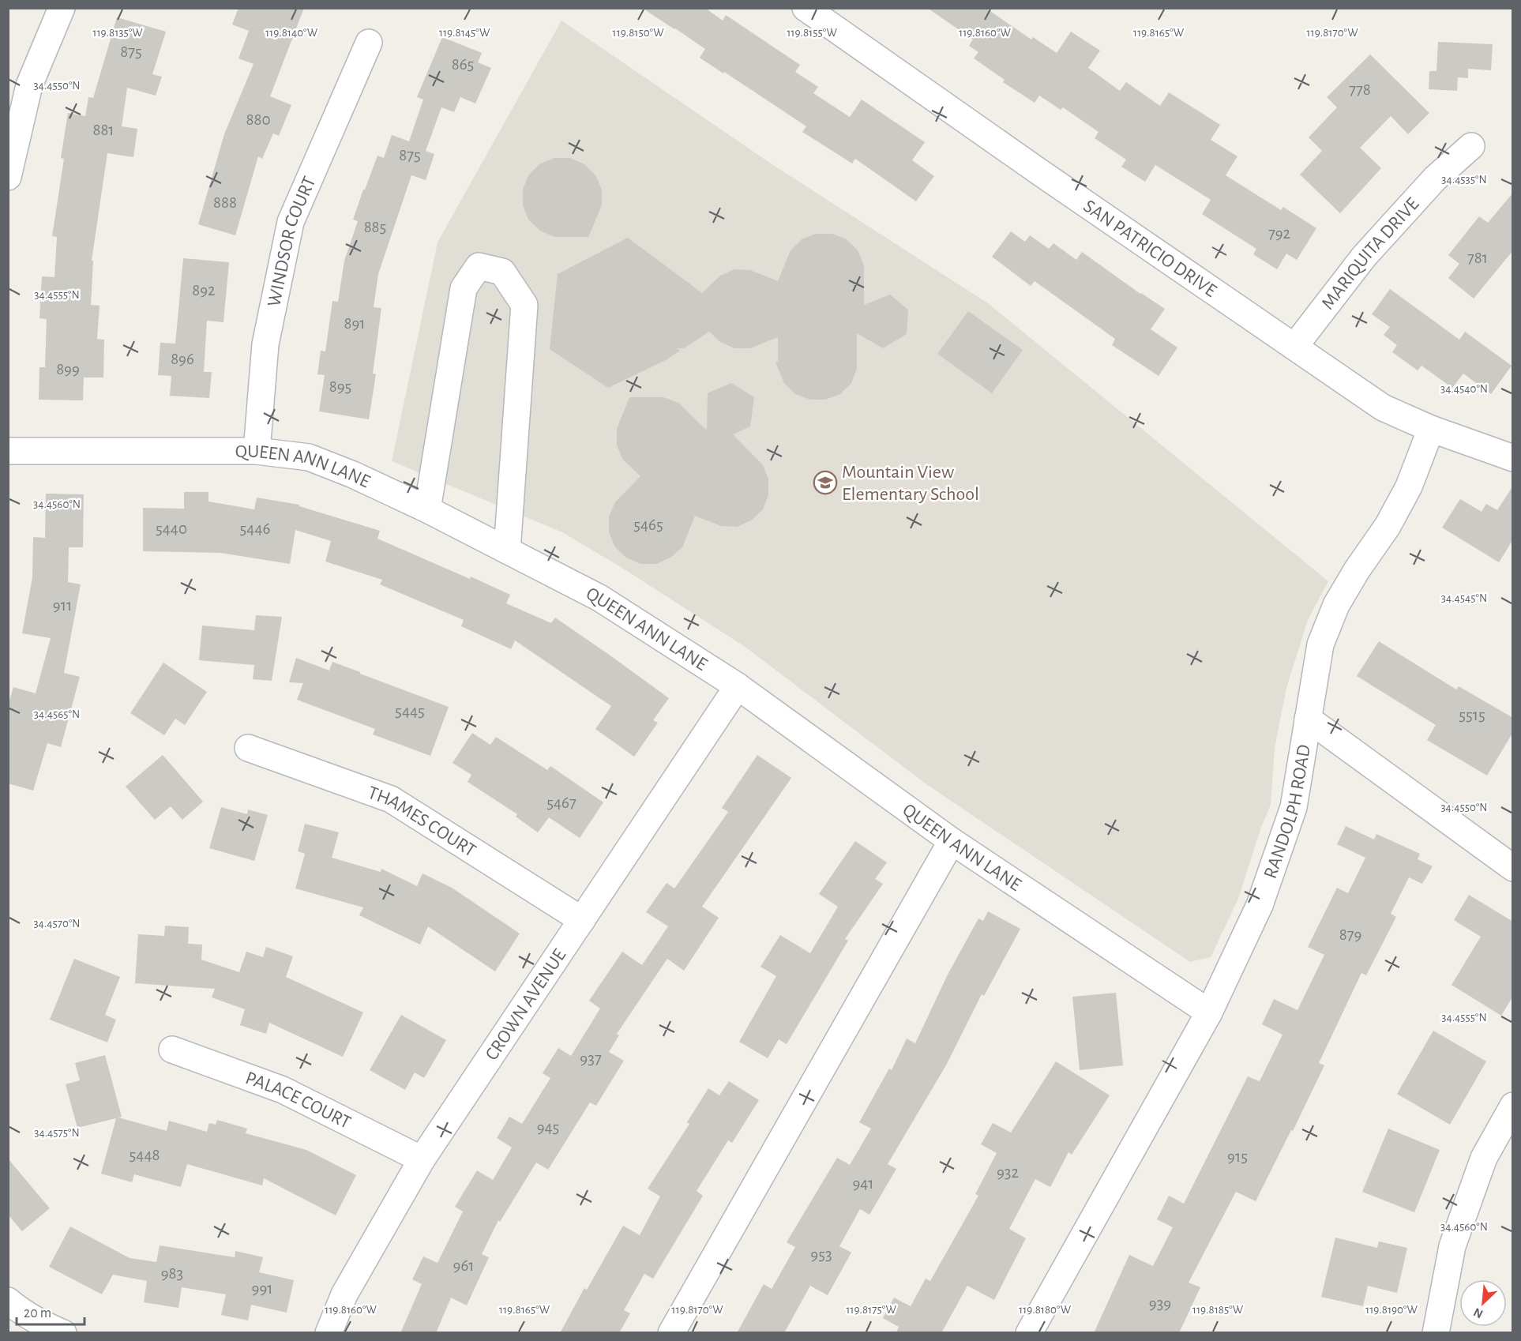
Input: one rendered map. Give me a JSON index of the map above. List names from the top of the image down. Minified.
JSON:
{"streets":{"street":["WINDSOR COURT","SAN PATRICIO DRIVE","MARIQUITA DRIVE","QUEEN ANN LANE","RANDOLPH ROAD","THAMES COURT","CROWN AVENUE","PALACE COURT"]},"crossings":[["WINDSOR COURT","QUEEN ANN LANE"],["SAN PATRICIO DRIVE","MARIQUITA DRIVE"],["SAN PATRICIO DRIVE","RANDOLPH ROAD"],["QUEEN ANN LANE","RANDOLPH ROAD"],["QUEEN ANN LANE","CROWN AVENUE"],["THAMES COURT","CROWN AVENUE"],["CROWN AVENUE","PALACE COURT"]],"places":{"school or university":["Mountain View Elementary School"]},"house_numbers":["875","865","778","880","881","875","888","885","792","781","892","891","896","899","895","5465","5440","5446","911","5445","5515","5467","879","937","945","5448","915","932","941","953","961","983","991","939"],"scale_bar":"20 m","north":"bottom left","coordinates":["119.8135°W","119.8140°W","119.8145°W","119.8150°W","119.8155°W","119.8160°W","119.8165°W","119.8170°W","34.4550°N","34.4535°N","34.4555°N","34.4540°N","34.4560°N","34.4545°N","34.4565°N","34.4570°N","34.4575°N","119.8175°W","119.8180°W","119.8185°W","119.8190°W"]}
